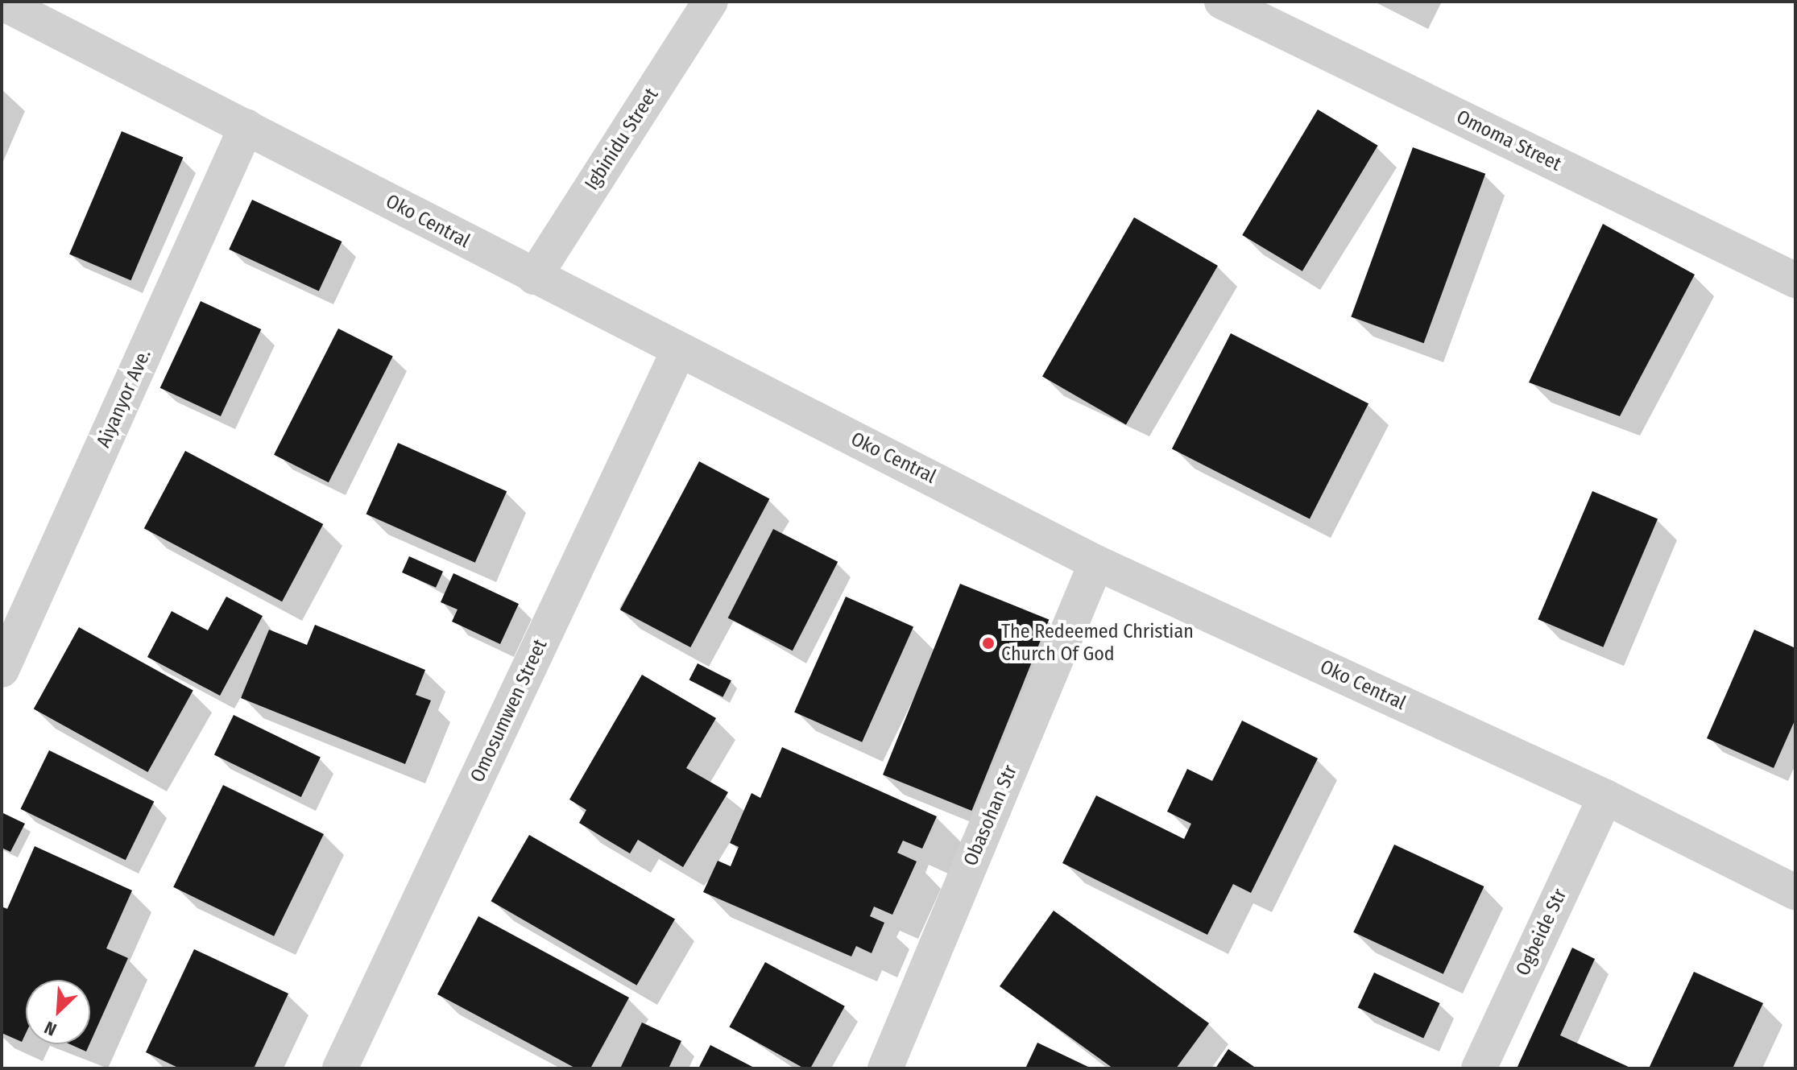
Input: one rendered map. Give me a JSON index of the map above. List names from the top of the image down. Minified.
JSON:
{"streets":{"street":["Igbinidu Street","Omoma Street","Oko Central","Aiyanyor Ave.","Omosumwen Street","Obasohan Str","Ogbeide Str"]},"crossings":[["Igbinidu Street","Oko Central"],["Oko Central","Aiyanyor Ave."],["Oko Central","Omosumwen Street"],["Oko Central","Obasohan Str"],["Oko Central","Ogbeide Str"]],"places":["The Redeemed Christian Church Of God"],"north":"bottom left"}
